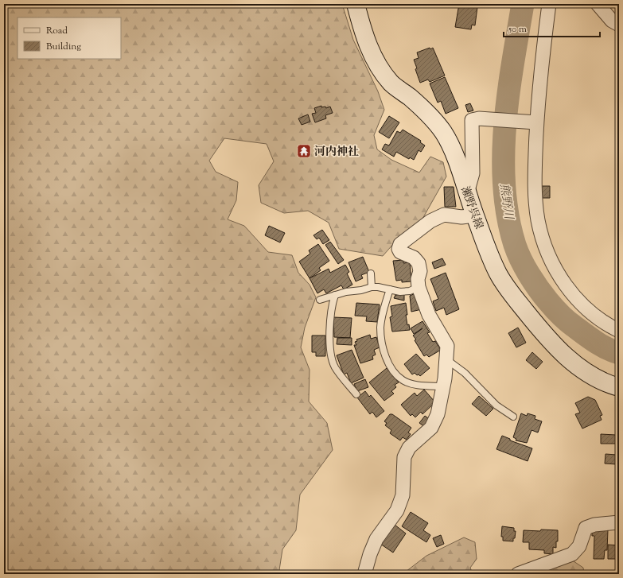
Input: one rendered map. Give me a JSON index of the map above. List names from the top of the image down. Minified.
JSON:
{"streets":{"main road":["瀬野呉線"]},"water":["熊野川"],"places":{"temple":["河内神社"]},"legend":["Road","Building"],"scale_bar":"50 m"}
